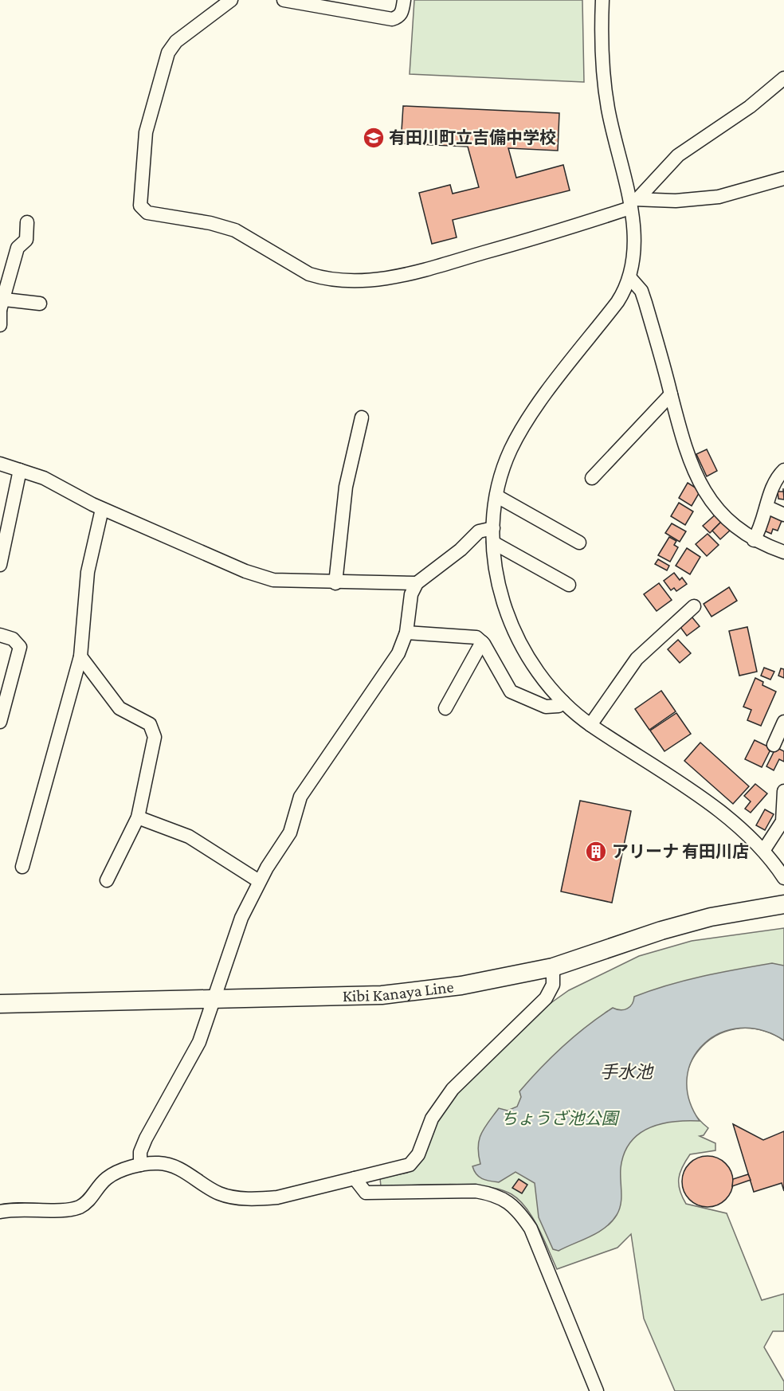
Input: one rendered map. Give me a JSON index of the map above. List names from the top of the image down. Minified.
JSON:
{"streets":{"main road":["Kibi Kanaya Line"]},"water":["手水池"],"parks":["ちょうざ池公園"],"places":{"school or university":["有田川町立吉備中学校"],"building":["アリーナ 有田川店"]}}
